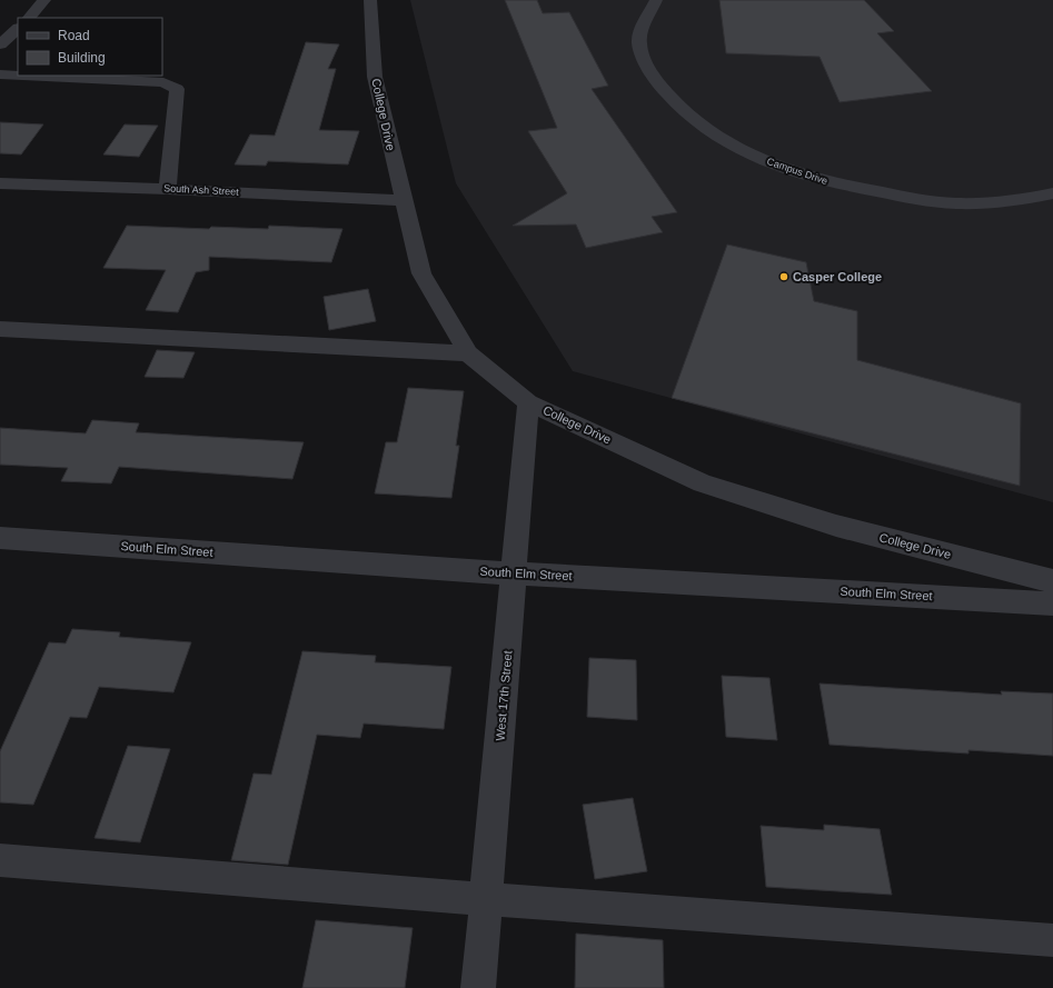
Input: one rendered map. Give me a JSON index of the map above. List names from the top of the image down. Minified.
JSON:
{"streets":{"street":["College Drive","Campus Drive","South Ash Street","South Elm Street","West 17th Street"]},"crossings":[["College Drive","South Ash Street"],["College Drive","West 17th Street"],["South Elm Street","West 17th Street"]],"places":["Casper College"],"legend":["Road","Building"]}
